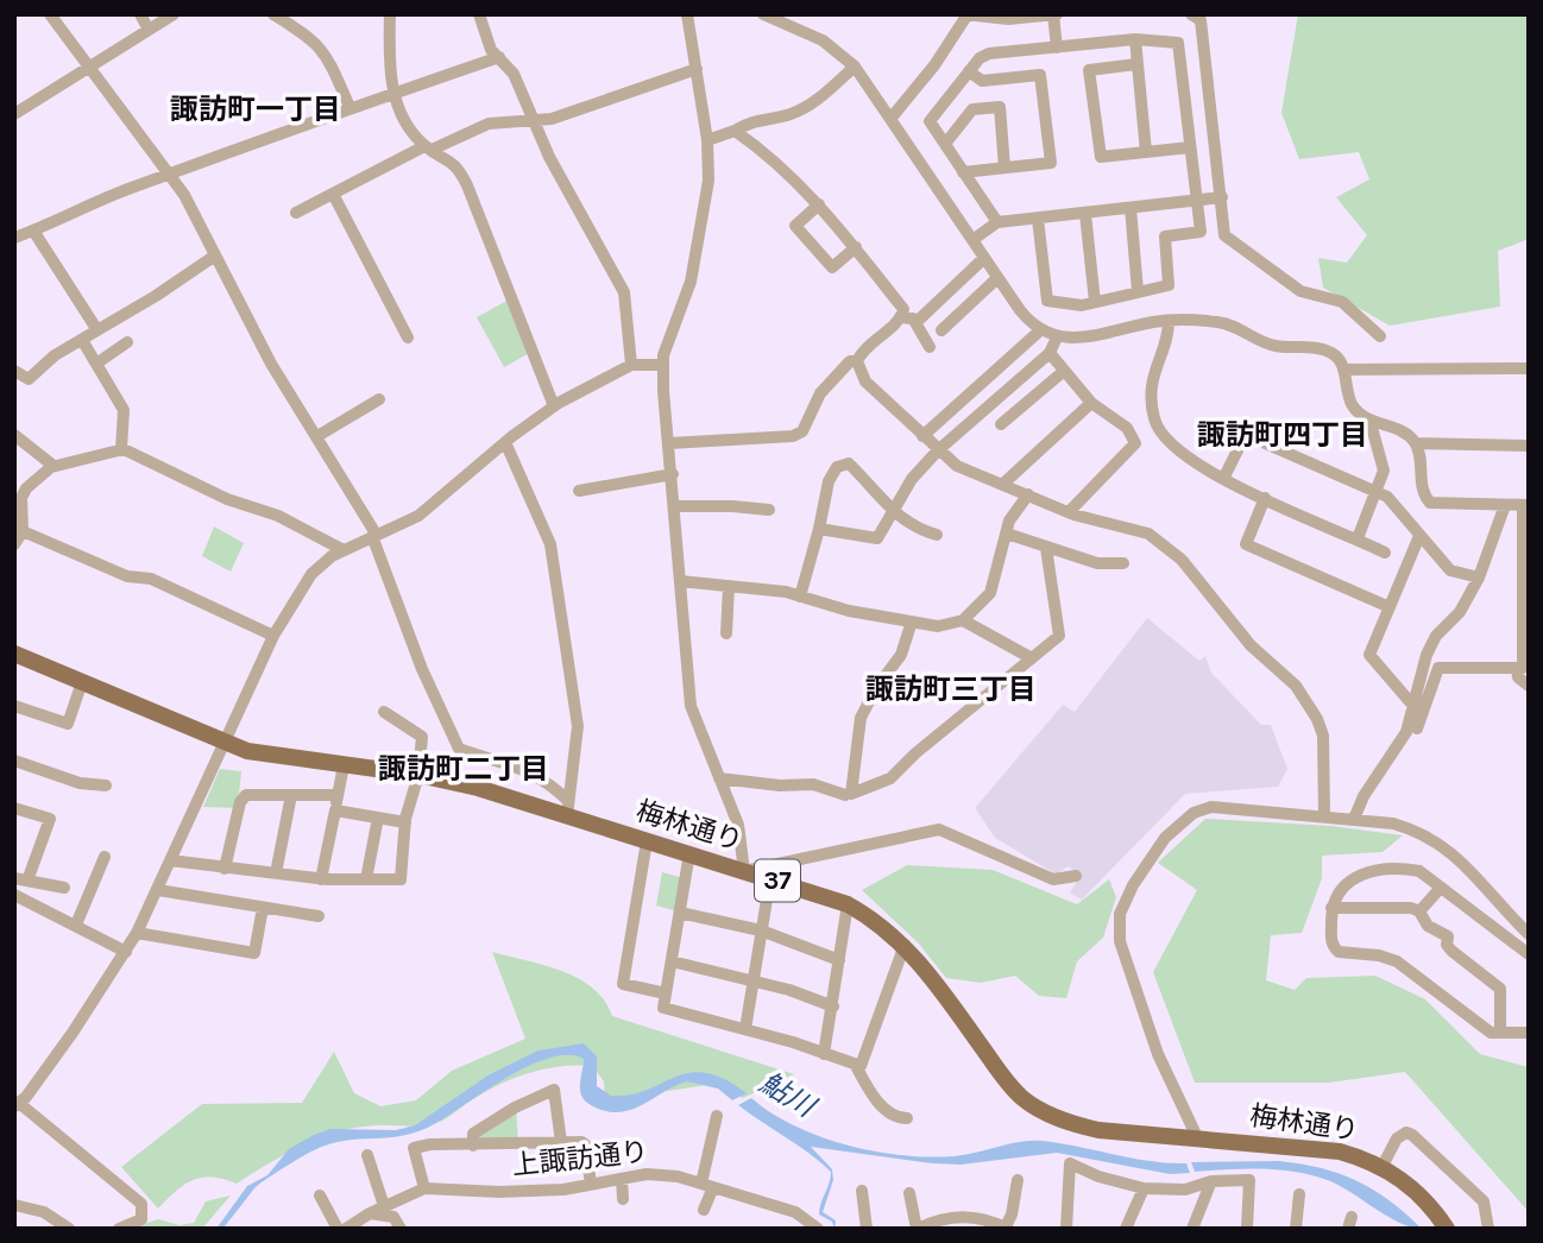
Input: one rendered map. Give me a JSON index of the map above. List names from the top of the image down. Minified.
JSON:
{"streets":{"main road":["梅林通り","37"],"street":["上諏訪通り"]},"districts":["諏訪町一丁目","諏訪町四丁目","諏訪町三丁目","諏訪町二丁目"],"water":["鮎川"]}
